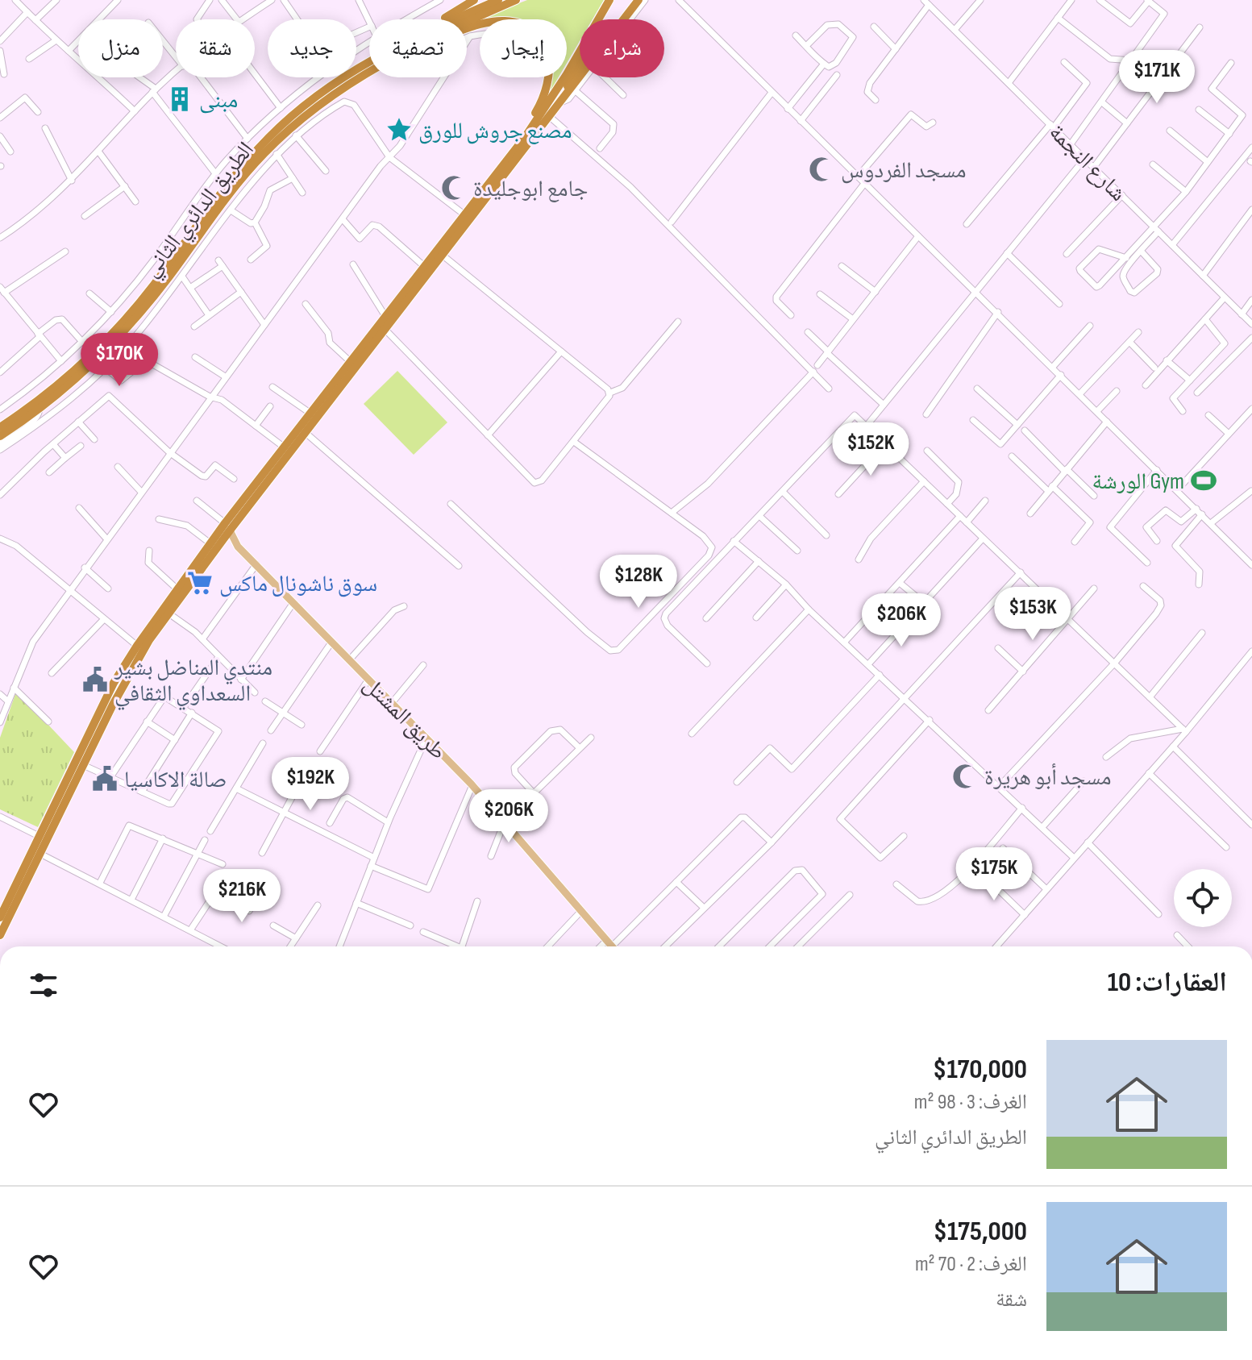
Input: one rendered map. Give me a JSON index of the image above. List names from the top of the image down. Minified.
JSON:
{"streets":{"highway":["الطريق الدائري الثاني"],"main road":["طريق المشتل"],"street":["شارع النجمة"]},"places":{"building":["مبنى"],"place":["مصنع جروش للورق"],"mosque":["مسجد الفردوس","جامع ابوجليدة","مسجد أبو هريرة"],"sports":["الورشة Gym"],"supermarket":["سوق ناشونال ماكس"],"public building":["منتدي المناضل بشير السعداوي الثقافي","صالة الاكاسيا"]},"page":{"chip":["شراء","إيجار","تصفية","جديد","شقة","منزل"],"price":["$171K","$170K","$152K","$128K","$153K","$206K","$192K","$206K","$175K","$216K"],"heading":"العقارات: 10","list":[{"name":"$170,000","note":"الغرف: 3 · 98 m² · الطريق الدائري الثاني"},{"name":"$175,000","note":"الغرف: 2 · 70 m² · شقة"}]}}
